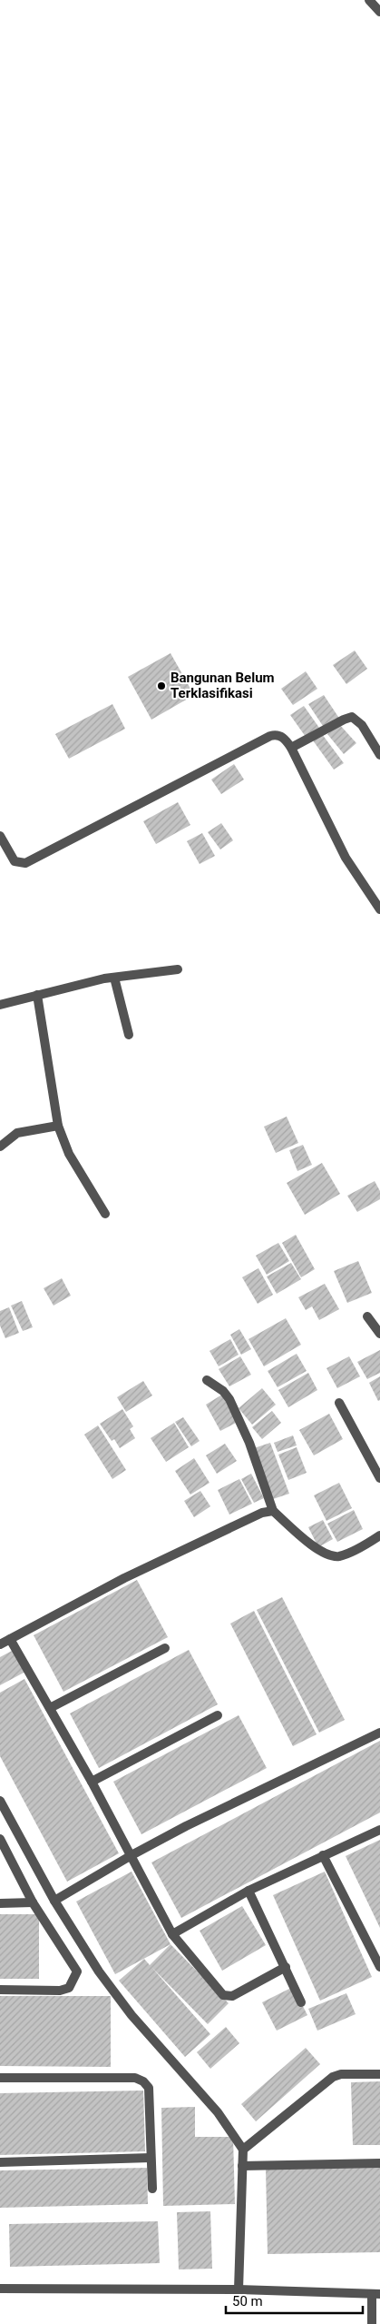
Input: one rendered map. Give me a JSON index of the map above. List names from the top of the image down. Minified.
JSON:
{"places":["Bangunan Belum Terklasifikasi"],"scale_bar":"50 m"}
